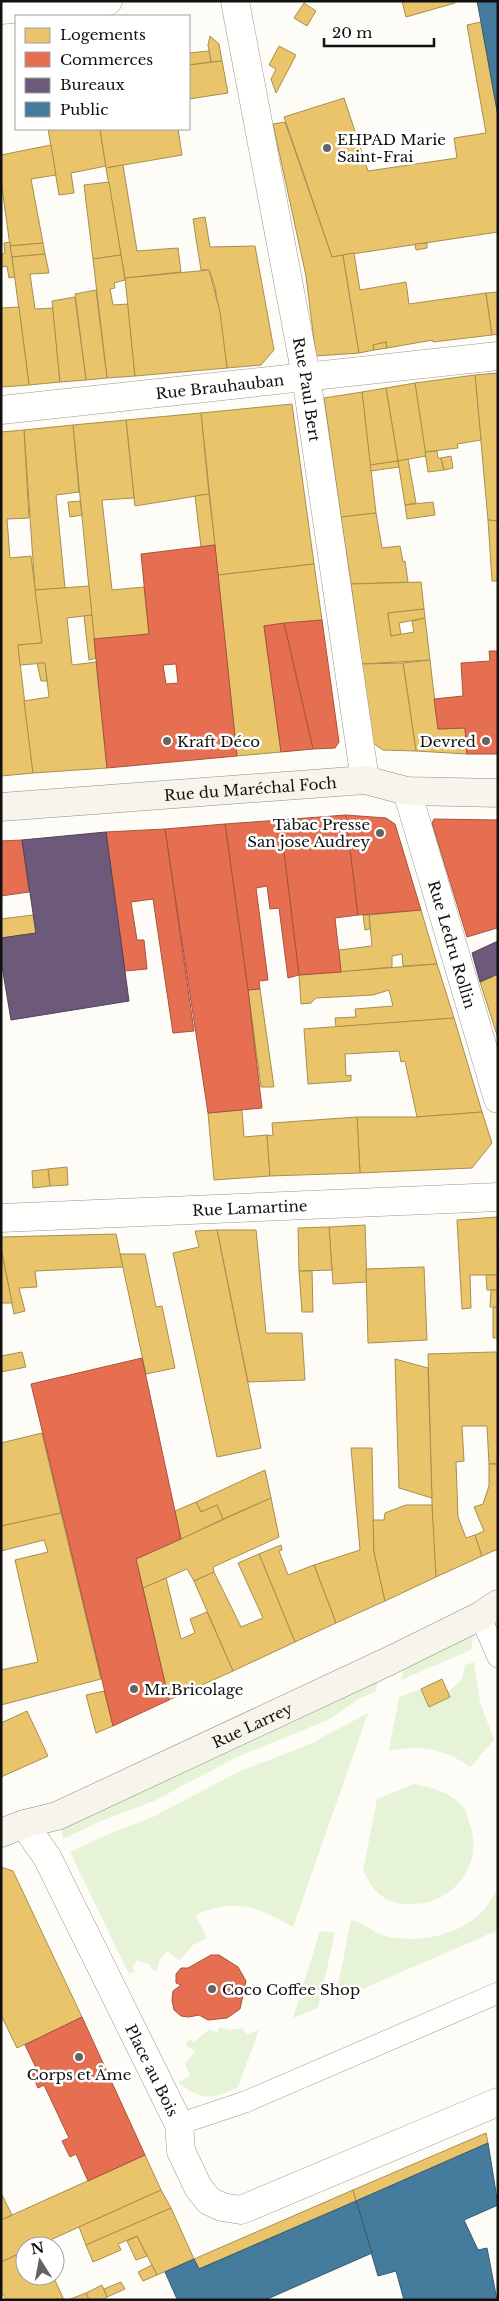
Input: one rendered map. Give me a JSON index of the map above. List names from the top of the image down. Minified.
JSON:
{"streets":{"main road":["Rue du Maréchal Foch","Rue Larrey"],"street":["Rue Brauhauban","Rue Paul Bert","Rue Ledru Rollin","Rue Lamartine","Place au Bois"]},"crossings":[["Rue Brauhauban","Rue Paul Bert"],["Rue Paul Bert","Rue du Maréchal Foch"],["Rue du Maréchal Foch","Rue Ledru Rollin"],["Rue Larrey","Place au Bois"]],"places":["EHPAD Marie Saint-Frai","Kraft Déco","Devred","Tabac Presse San jose Audrey","Mr.Bricolage","Coco Coffee Shop","Corps et Âme"],"legend":["Logements","Commerces","Bureaux","Public"],"scale_bar":"20 m","north":"top"}
